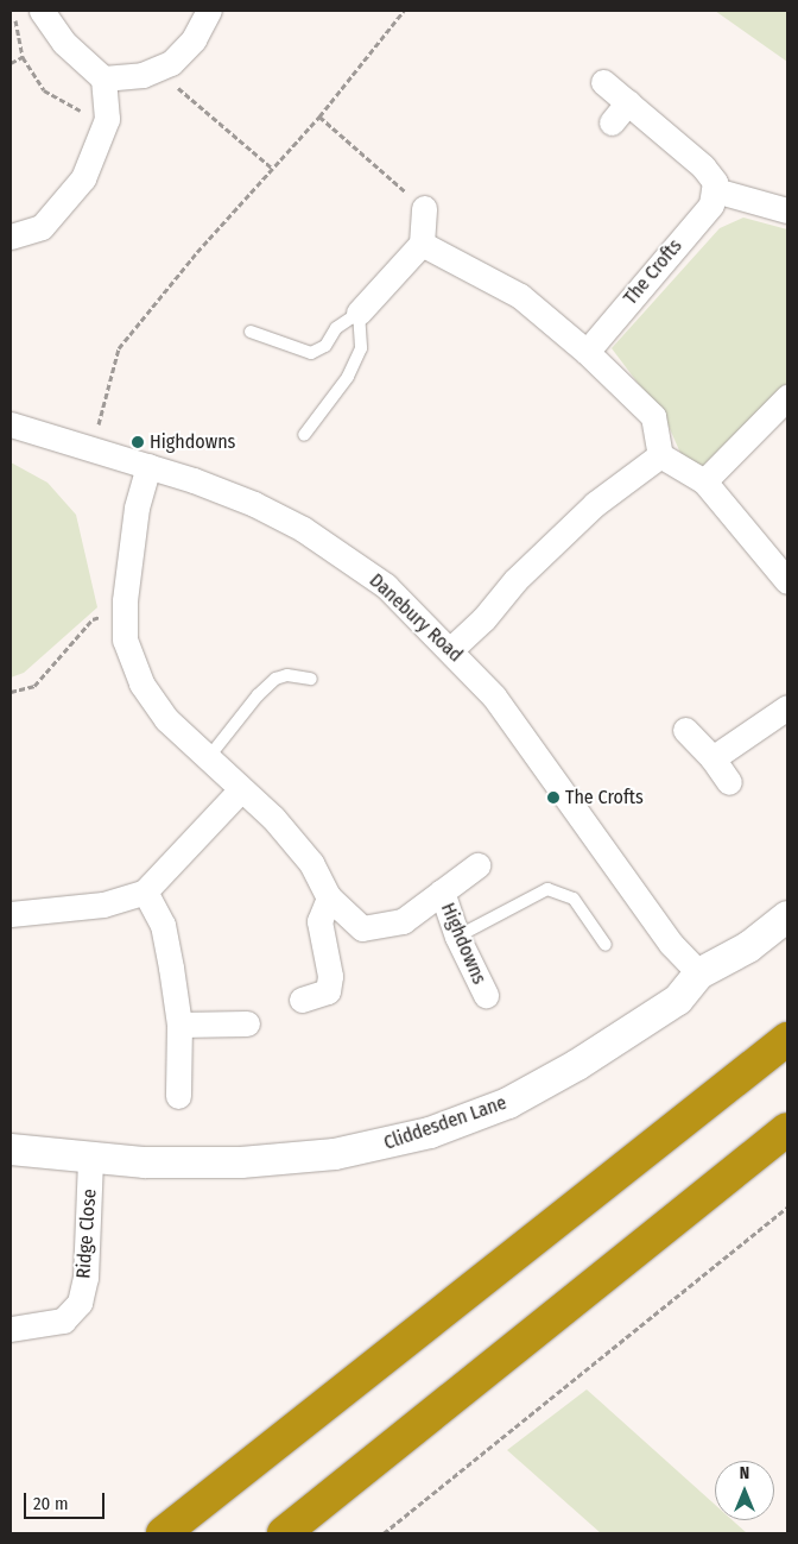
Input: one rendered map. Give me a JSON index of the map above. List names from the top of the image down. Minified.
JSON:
{"streets":{"street":["The Crofts","Danebury Road","Highdowns","Cliddesden Lane","Ridge Close"]},"crossings":[["Danebury Road","Highdowns"],["Danebury Road","Cliddesden Lane"],["Cliddesden Lane","Ridge Close"]],"places":["Highdowns","The Crofts"],"scale_bar":"20 m","north":"top"}
